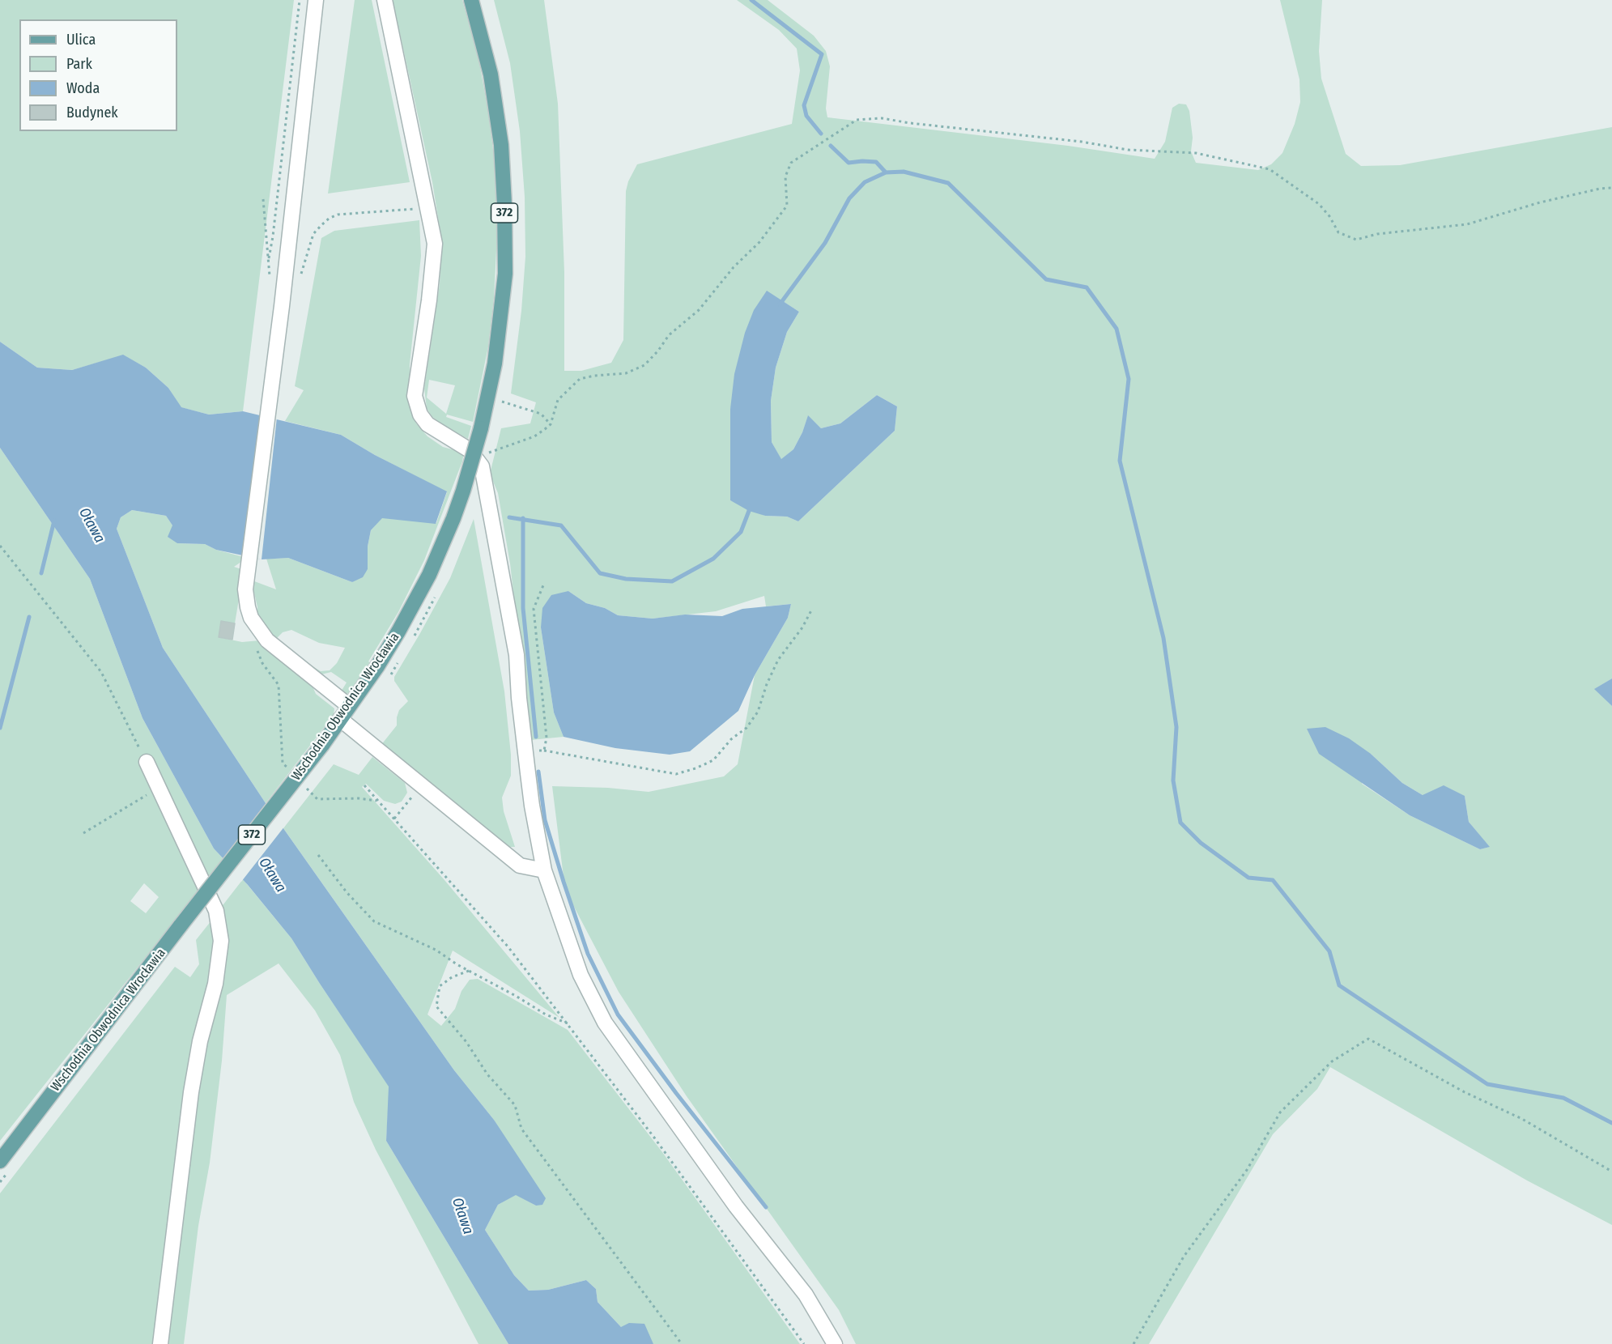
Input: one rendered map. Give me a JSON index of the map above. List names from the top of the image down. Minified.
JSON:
{"streets":{"main road":["372","Wschodnia Obwodnica Wrocławia"]},"water":["Oława"],"legend":["Ulica","Park","Woda","Budynek"]}
